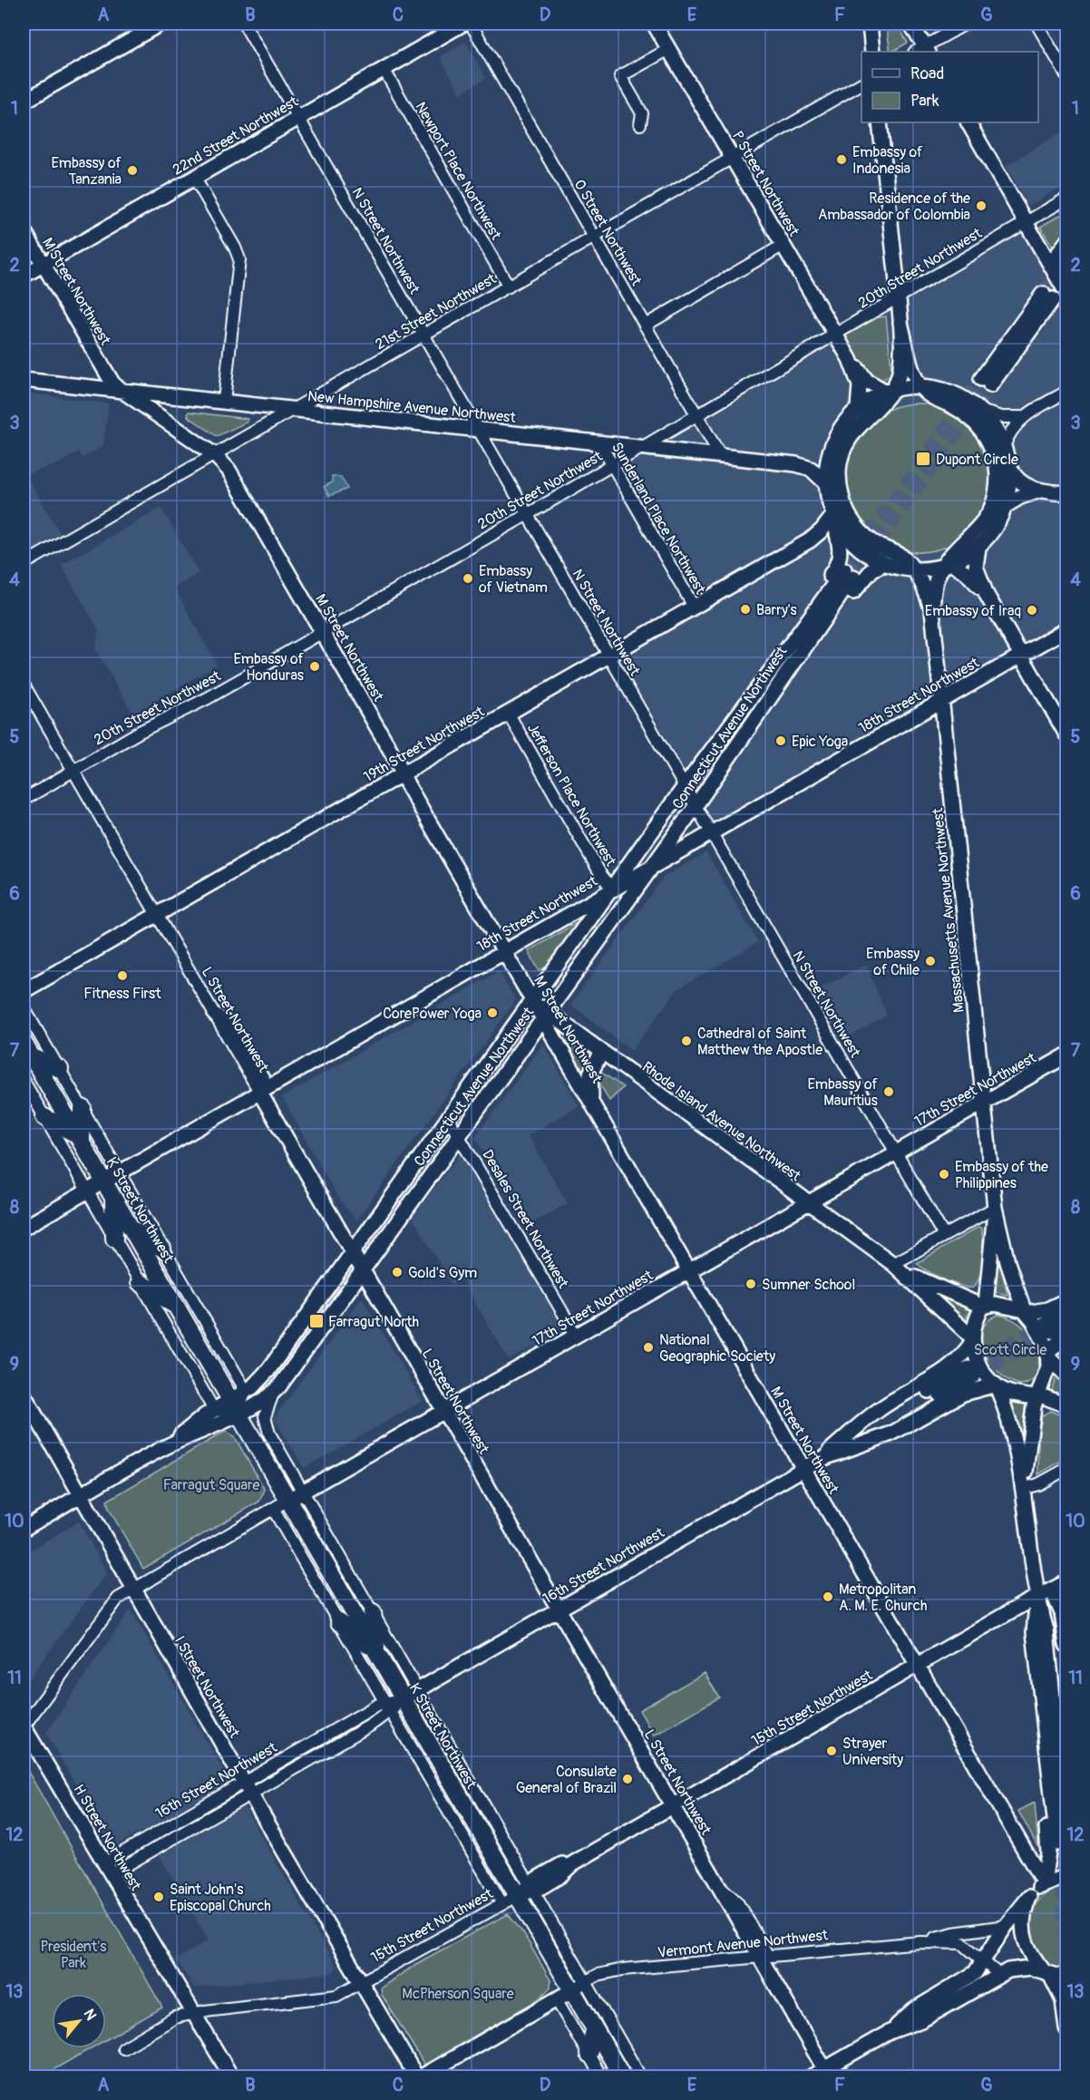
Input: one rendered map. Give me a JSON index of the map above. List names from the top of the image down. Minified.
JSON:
{"streets":{"highway":["K Street Northwest"],"main road":["22nd Street Northwest","P Street Northwest","M Street Northwest","New Hampshire Avenue Northwest","18th Street Northwest","Connecticut Avenue Northwest","19th Street Northwest","Massachusetts Avenue Northwest","L Street Northwest","17th Street Northwest","Rhode Island Avenue Northwest","16th Street Northwest","I Street Northwest","15th Street Northwest","H Street Northwest"],"street":["Newport Place Northwest","O Street Northwest","N Street Northwest","20th Street Northwest","21st Street Northwest","Sunderland Place Northwest","Jefferson Place Northwest","Desales Street Northwest","Vermont Avenue Northwest"]},"crossings":[["22nd Street Northwest","Newport Place Northwest"],["22nd Street Northwest","N Street Northwest"],["22nd Street Northwest","M Street Northwest"],["Newport Place Northwest","21st Street Northwest"],["P Street Northwest","20th Street Northwest"],["P Street Northwest","21st Street Northwest"],["P Street Northwest","Massachusetts Avenue Northwest"],["O Street Northwest","20th Street Northwest"],["O Street Northwest","21st Street Northwest"],["O Street Northwest","New Hampshire Avenue Northwest"],["N Street Northwest","20th Street Northwest"],["N Street Northwest","21st Street Northwest"],["N Street Northwest","New Hampshire Avenue Northwest"],["N Street Northwest","18th Street Northwest"],["N Street Northwest","Connecticut Avenue Northwest"],["N Street Northwest","19th Street Northwest"],["N Street Northwest","17th Street Northwest"],["20th Street Northwest","M Street Northwest"],["20th Street Northwest","New Hampshire Avenue Northwest"],["20th Street Northwest","Sunderland Place Northwest"],["20th Street Northwest","L Street Northwest"],["M Street Northwest","21st Street Northwest"],["M Street Northwest","New Hampshire Avenue Northwest"],["M Street Northwest","18th Street Northwest"],["M Street Northwest","Connecticut Avenue Northwest"],["M Street Northwest","19th Street Northwest"],["M Street Northwest","17th Street Northwest"],["M Street Northwest","Rhode Island Avenue Northwest"],["M Street Northwest","16th Street Northwest"],["M Street Northwest","15th Street Northwest"],["21st Street Northwest","New Hampshire Avenue Northwest"],["New Hampshire Avenue Northwest","Sunderland Place Northwest"],["Sunderland Place Northwest","19th Street Northwest"],["18th Street Northwest","Connecticut Avenue Northwest"],["18th Street Northwest","Jefferson Place Northwest"],["18th Street Northwest","Massachusetts Avenue Northwest"],["18th Street Northwest","L Street Northwest"],["18th Street Northwest","K Street Northwest"],["Connecticut Avenue Northwest","Jefferson Place Northwest"],["Connecticut Avenue Northwest","L Street Northwest"],["Connecticut Avenue Northwest","Rhode Island Avenue Northwest"],["Connecticut Avenue Northwest","K Street Northwest"],["Connecticut Avenue Northwest","Desales Street Northwest"],["19th Street Northwest","Jefferson Place Northwest"],["19th Street Northwest","L Street Northwest"],["Massachusetts Avenue Northwest","17th Street Northwest"],["Massachusetts Avenue Northwest","Rhode Island Avenue Northwest"],["Massachusetts Avenue Northwest","16th Street Northwest"],["L Street Northwest","17th Street Northwest"],["L Street Northwest","16th Street Northwest"],["L Street Northwest","15th Street Northwest"],["L Street Northwest","Vermont Avenue Northwest"],["17th Street Northwest","Rhode Island Avenue Northwest"],["17th Street Northwest","K Street Northwest"],["17th Street Northwest","Desales Street Northwest"],["17th Street Northwest","I Street Northwest"],["Rhode Island Avenue Northwest","16th Street Northwest"],["K Street Northwest","16th Street Northwest"],["K Street Northwest","15th Street Northwest"],["K Street Northwest","Vermont Avenue Northwest"],["16th Street Northwest","I Street Northwest"],["16th Street Northwest","H Street Northwest"],["I Street Northwest","15th Street Northwest"]],"parks":["Scott Circle","Farragut Square","President's Park","McPherson Square"],"places":{"other":["Embassy of Indonesia","Embassy of Tanzania","Residence of the Ambassador of Colombia","Embassy of Vietnam","Barry's","Embassy of Iraq","Embassy of Honduras","Epic Yoga","Embassy of Chile","Fitness First","CorePower Yoga","Cathedral of Saint Matthew the Apostle","Embassy of Mauritius","Embassy of the Philippines","Gold's Gym","Sumner School","National Geographic Society","Metropolitan A. M. E. Church","Strayer University","Consulate General of Brazil","Saint John's Episcopal Church"],"transit":["Dupont Circle","Farragut North"]},"legend":["Road","Park"],"north":"top right","grid":{"columns":["A","B","C","D","E","F","G"],"rows":["1","2","3","4","5","6","7","8","9","10","11","12","13"]}}
